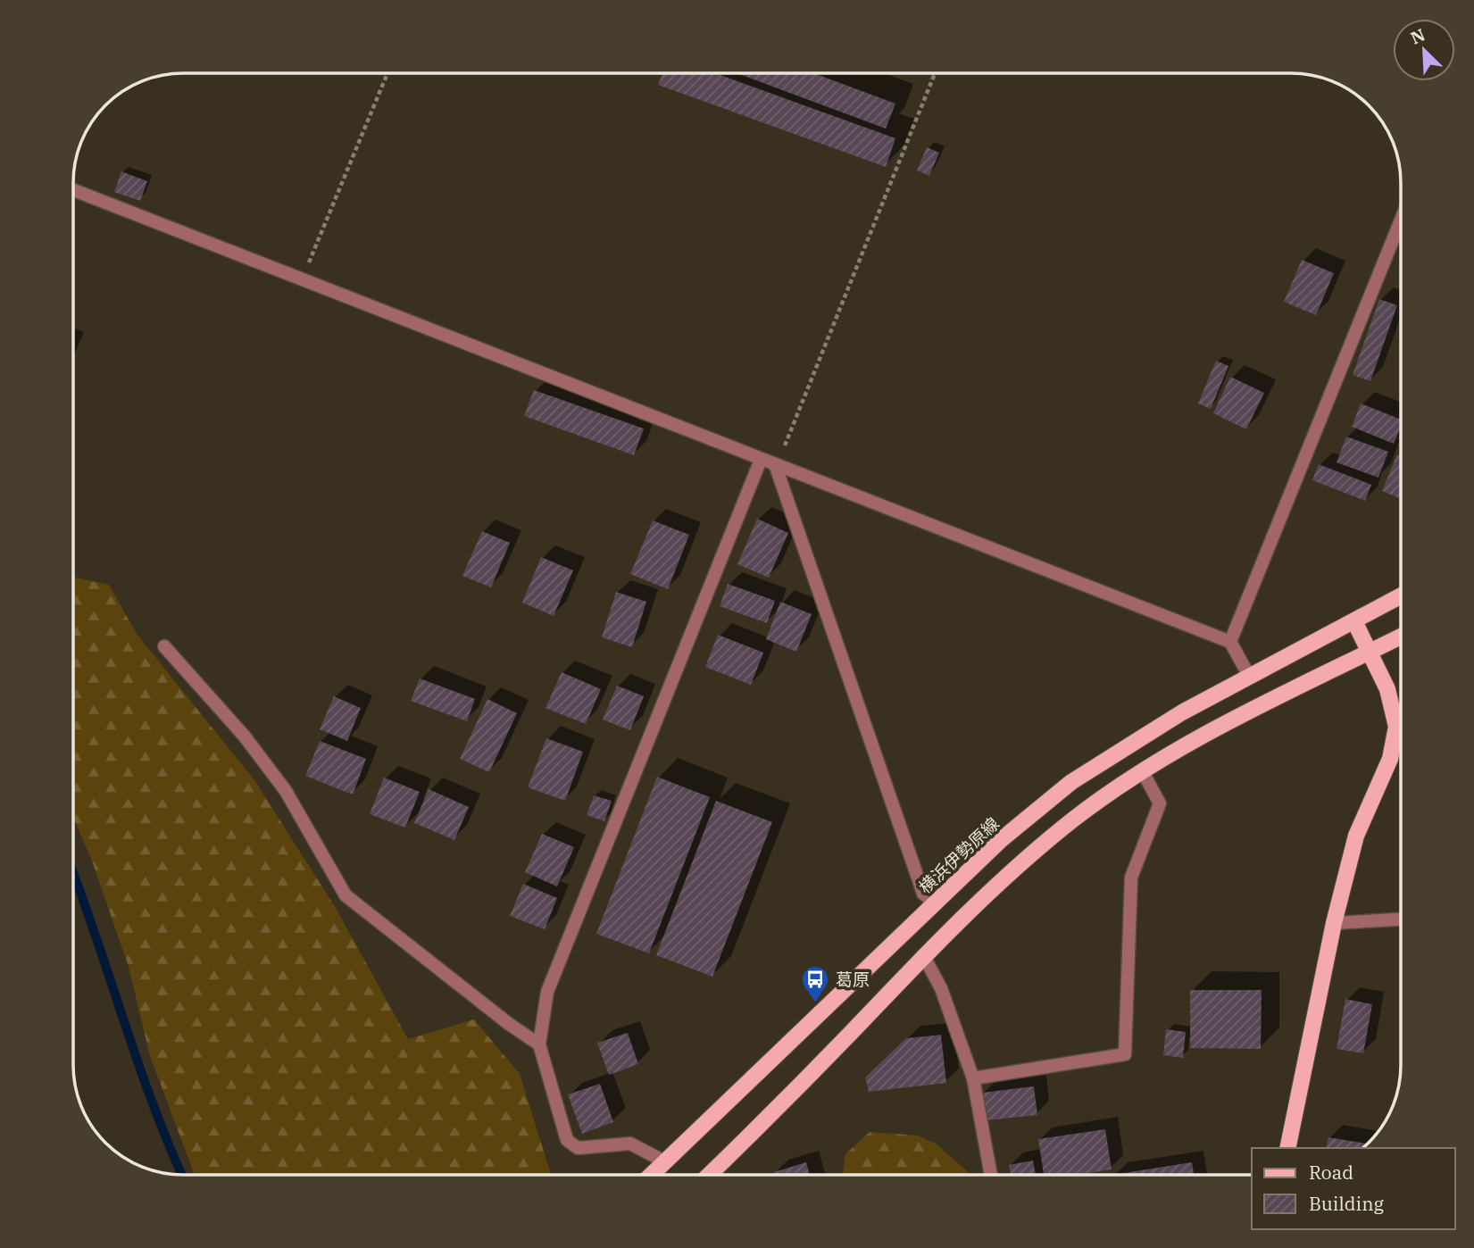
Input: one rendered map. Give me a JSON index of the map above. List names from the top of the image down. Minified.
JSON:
{"streets":{"main road":["横浜伊勢原線"]},"places":{"bus stop":["葛原"]},"legend":["Road","Building"],"north":"top left"}
